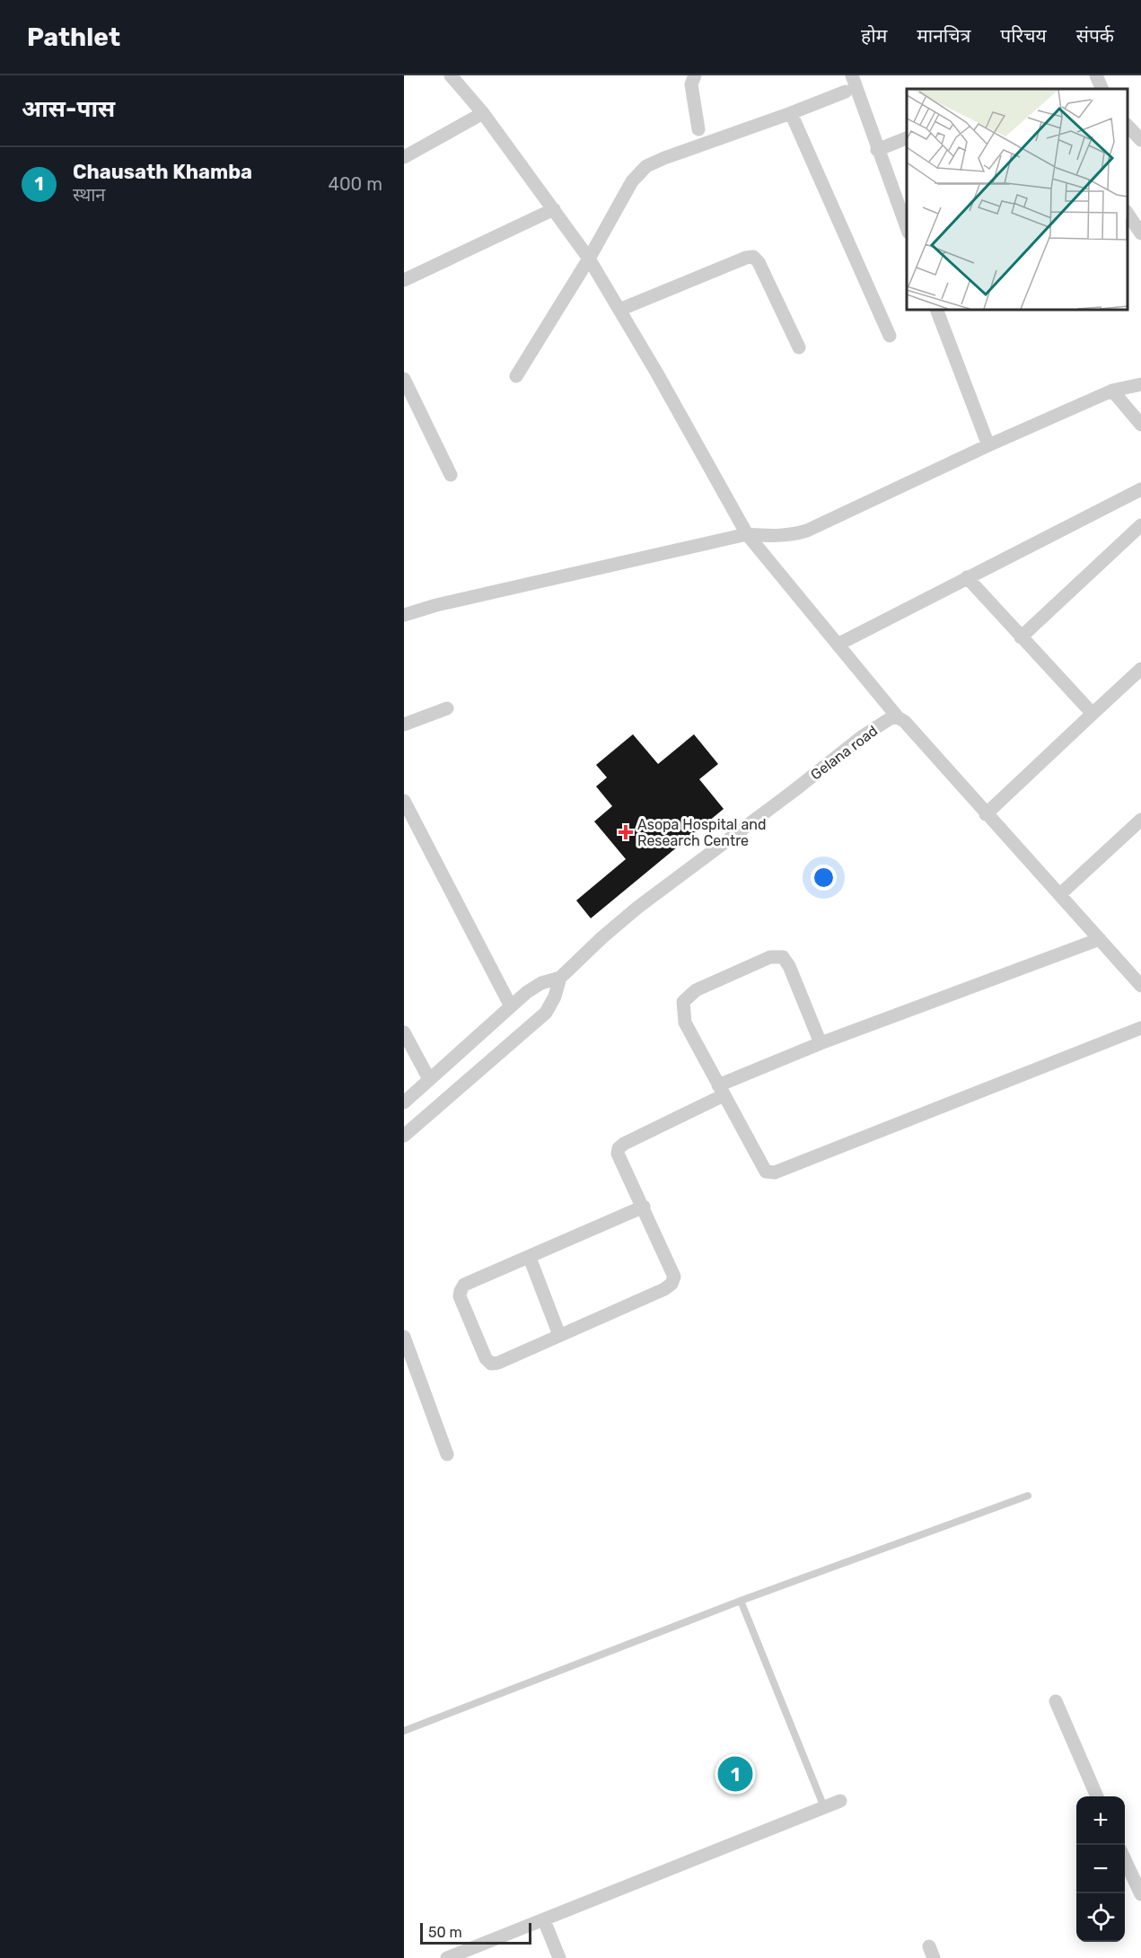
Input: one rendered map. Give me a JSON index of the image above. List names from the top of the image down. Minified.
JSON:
{"streets":{"street":["Gelana road"]},"places":{"health":["Asopa Hospital and Research Centre"]},"scale_bar":"50 m","page":{"header":"Pathlet","nav":["होम","मानचित्र","परिचय","संपर्क"],"heading":"आस-पास","list":[{"mark":"1","name":"Chausath Khamba","note":"स्थान","value":"400 m"}],"pins":"1","map_buttons":["+","−"],"scale":"50 m"}}
